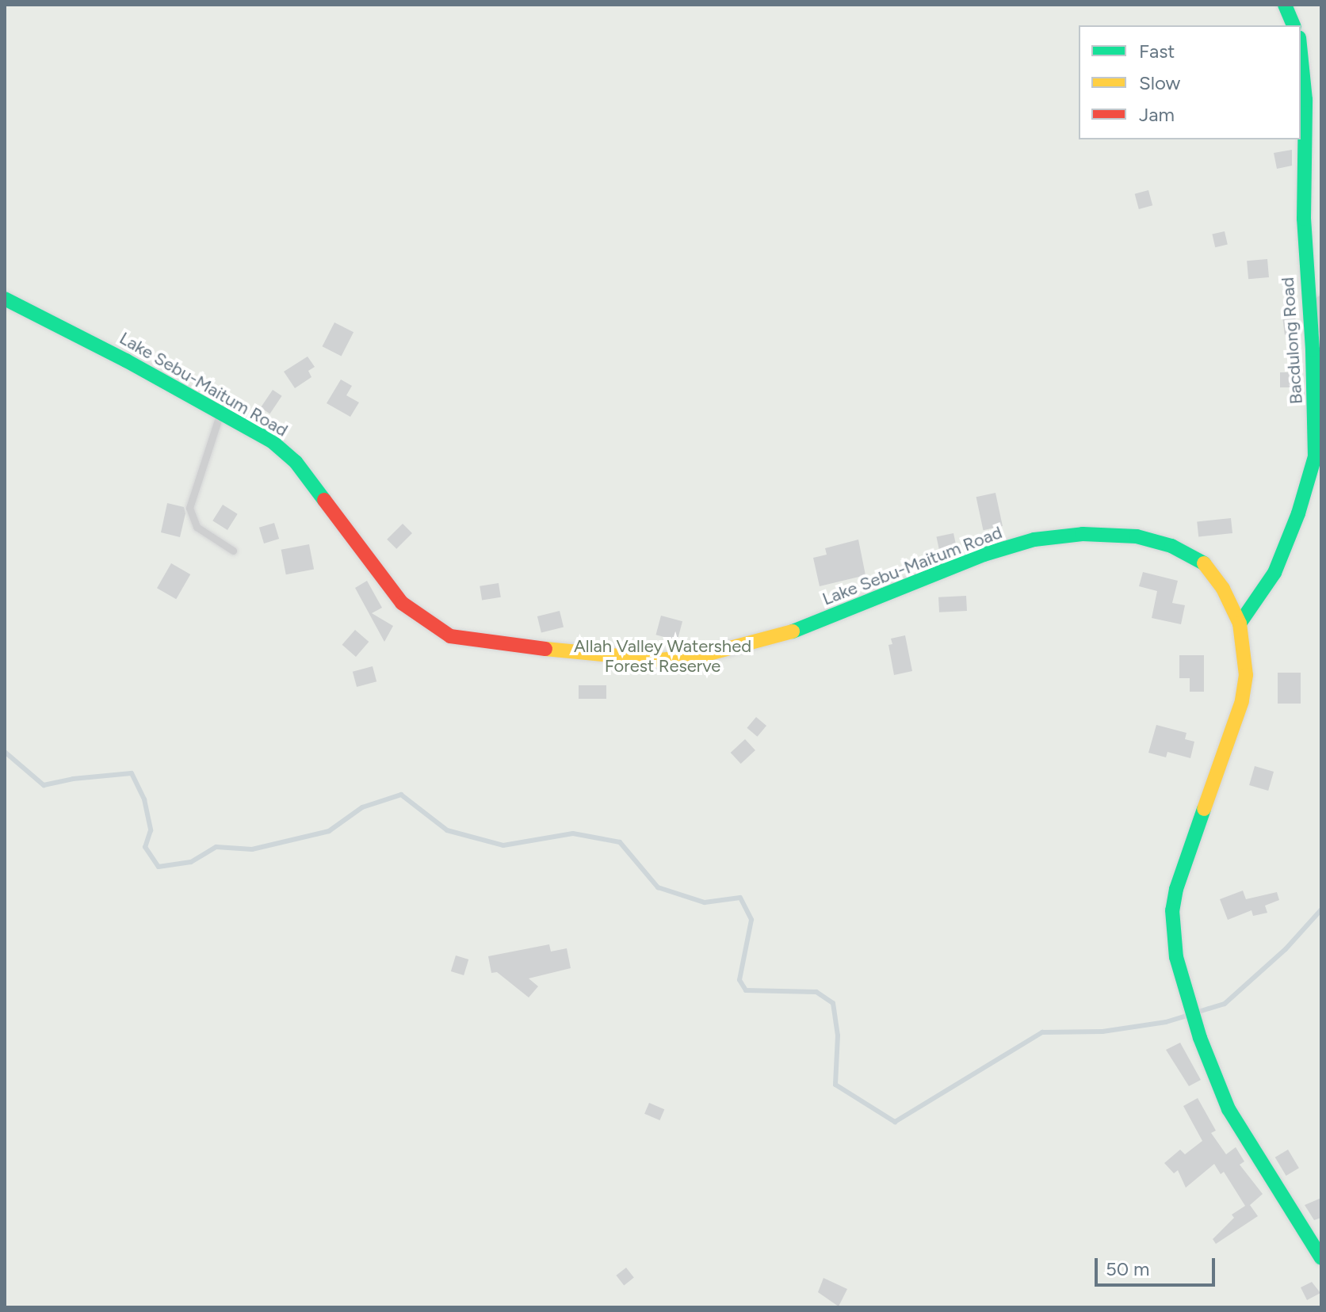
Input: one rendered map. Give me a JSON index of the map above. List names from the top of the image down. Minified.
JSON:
{"streets":{"main road":["Bacdulong Road","Lake Sebu-Maitum Road"]},"crossings":[["Bacdulong Road","Lake Sebu-Maitum Road"]],"parks":["Allah Valley Watershed Forest Reserve"],"legend":["Fast","Slow","Jam"],"scale_bar":"50 m"}
